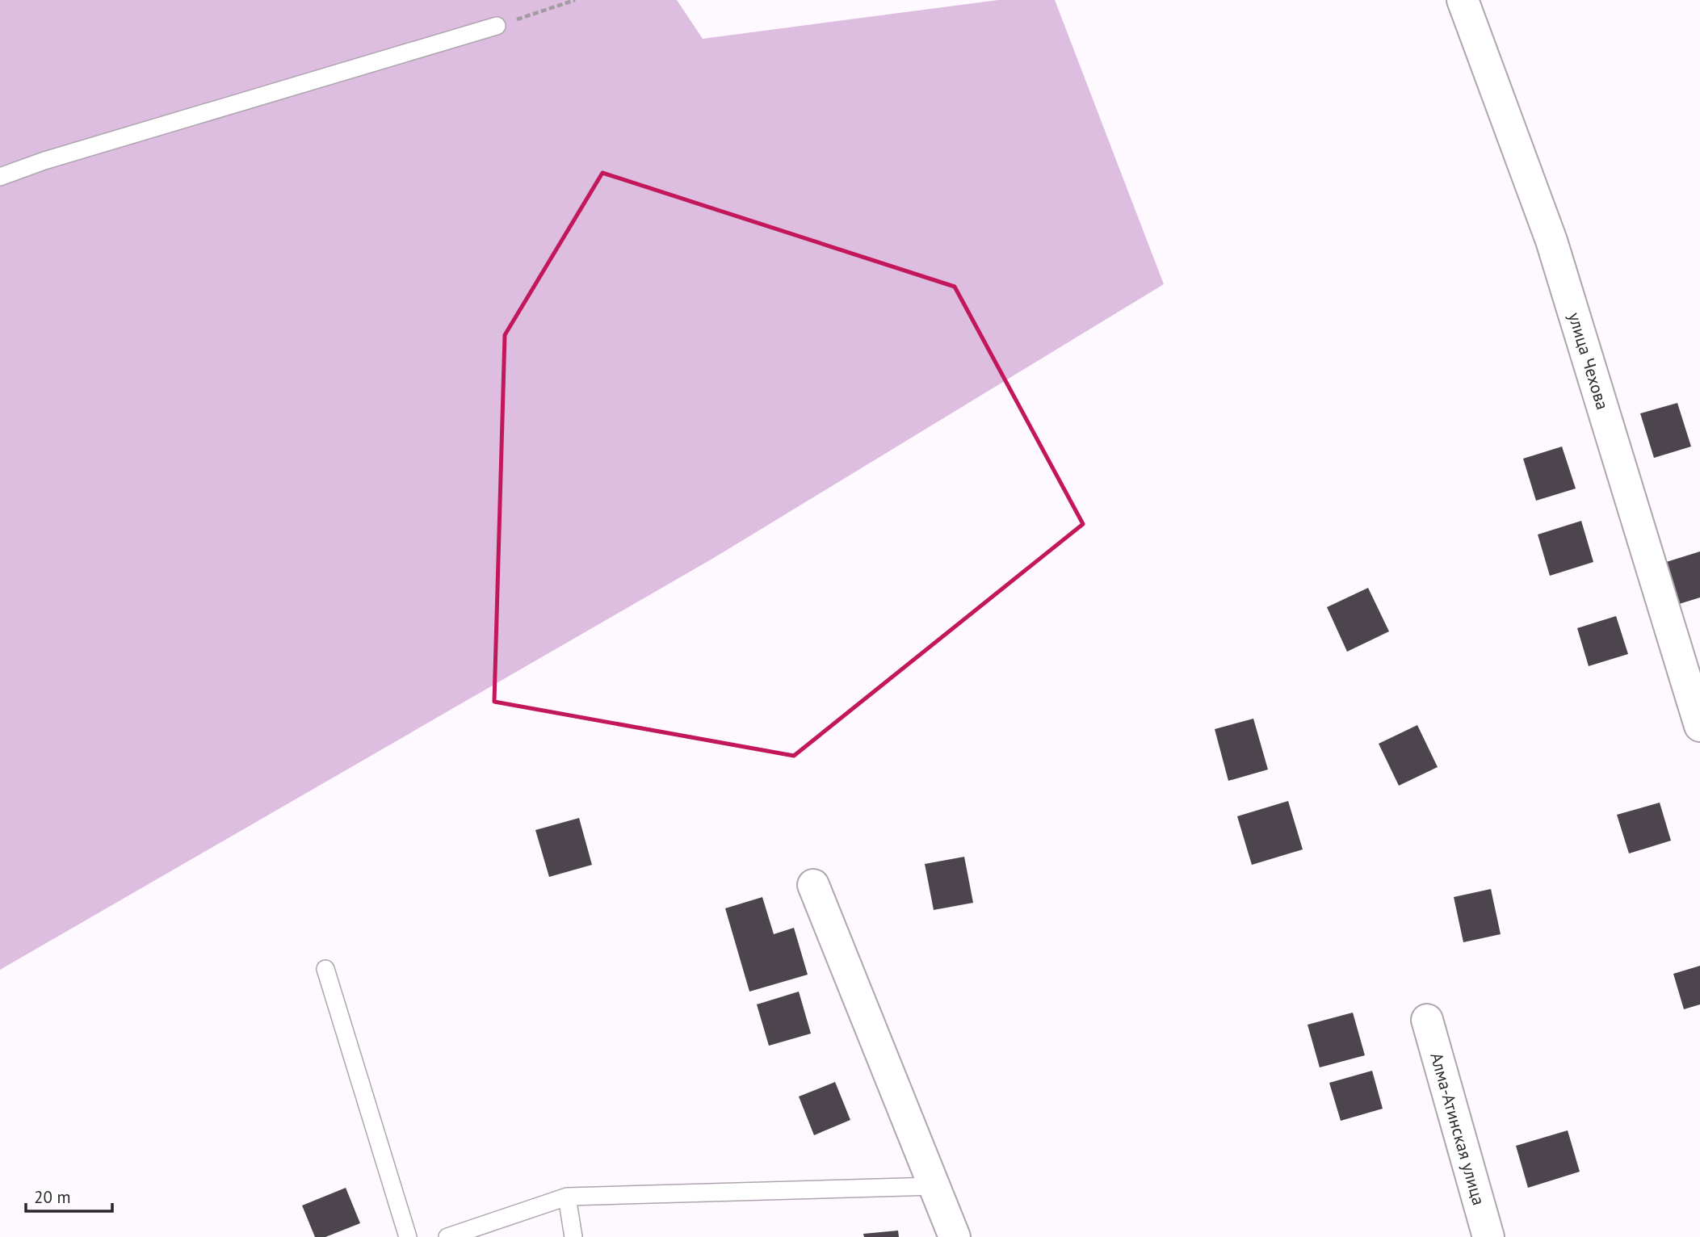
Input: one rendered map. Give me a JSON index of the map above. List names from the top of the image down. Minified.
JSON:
{"streets":{"street":["улица Чехова","Алма-Атинская улица"]},"scale_bar":"20 m"}
